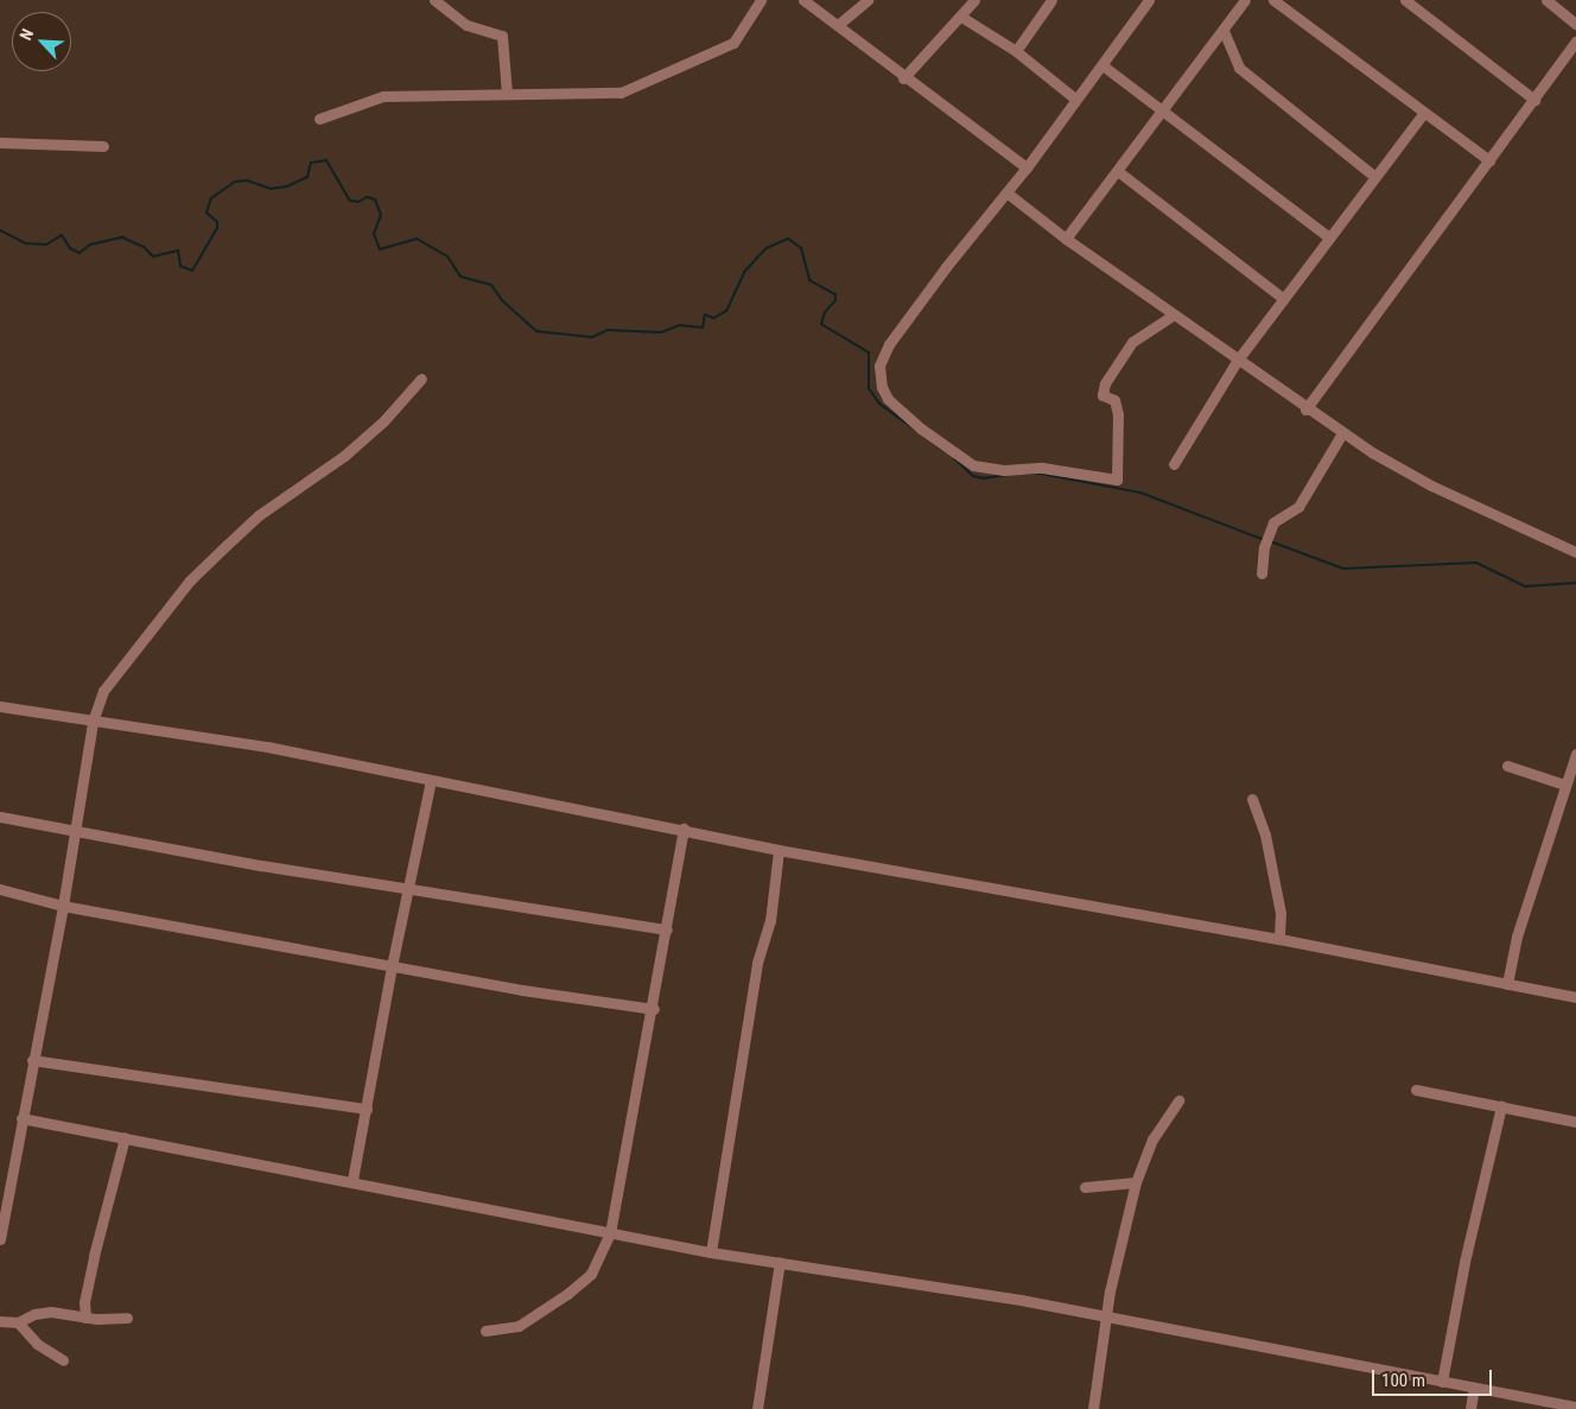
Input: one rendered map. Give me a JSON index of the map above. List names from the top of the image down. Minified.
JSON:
{"scale_bar":"100 m","north":"top left"}
